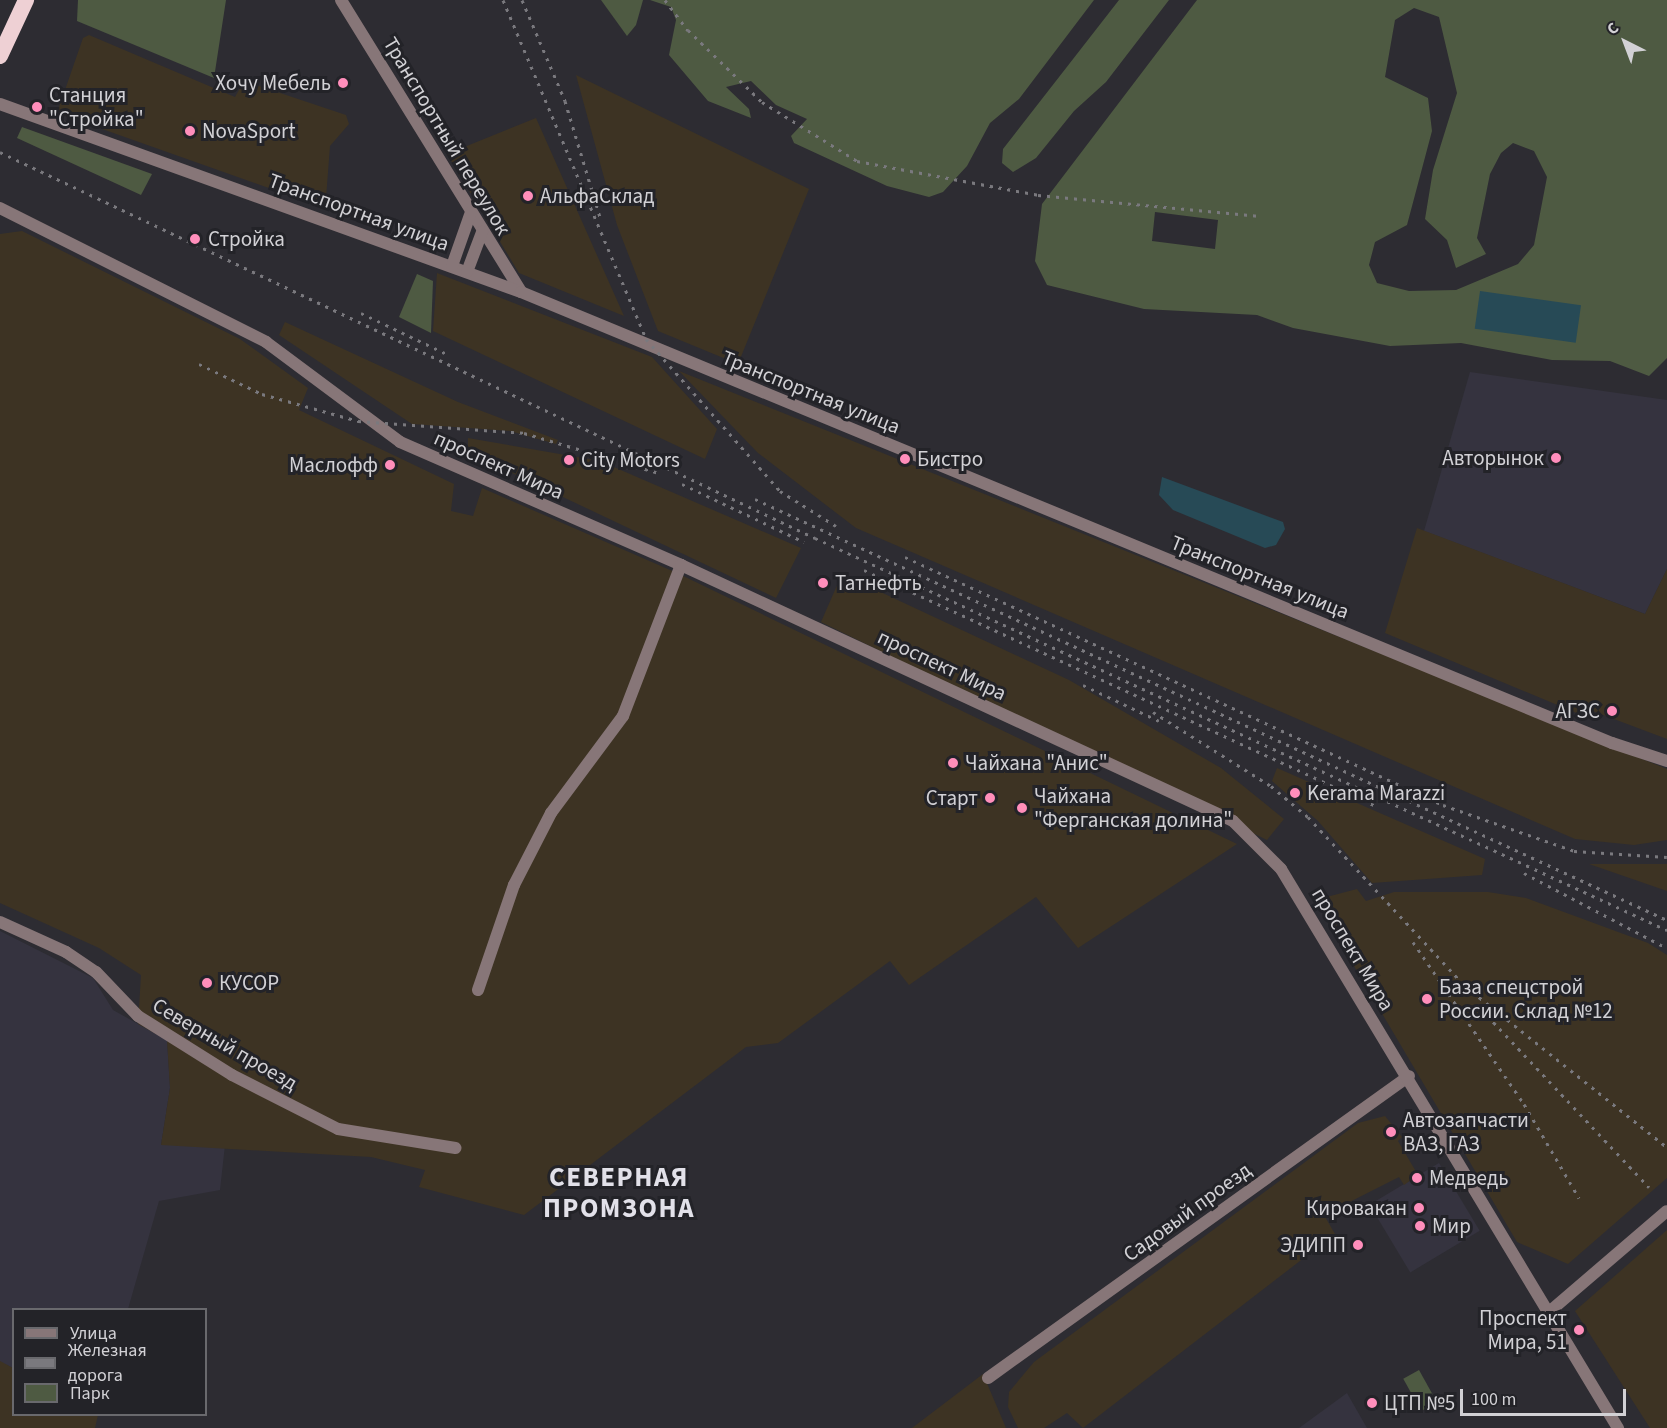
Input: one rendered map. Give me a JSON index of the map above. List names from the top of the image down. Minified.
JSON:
{"streets":{"street":["Транспортный переулок","Транспортная улица","проспект Мира","Северный проезд","Садовый проезд"]},"crossings":[["Транспортный переулок","Транспортная улица"],["проспект Мира","Садовый проезд"]],"districts":["СЕВЕРНАЯ ПРОМЗОНА"],"places":["Хочу Мебель","Станция \"Стройка\"","NovaSport","АльфаСклад","Стройка","Авторынок","Бистро","City Motors","Маслофф","Татнефть","АГЗС","Чайхана \"Анис\"","Kerama Marazzi","Старт","Чайхана \"Ферганская долина\"","КУСОР","База спецстрой России. Склад №12","Автозапчасти ВАЗ, ГАЗ","Медведь","Кировакан","Мир","ЭДИПП","Проспект Мира, 51","ЦТП №5"],"legend":["Улица","Железная дорога","Парк"],"scale_bar":"100 m","north":"top left"}
